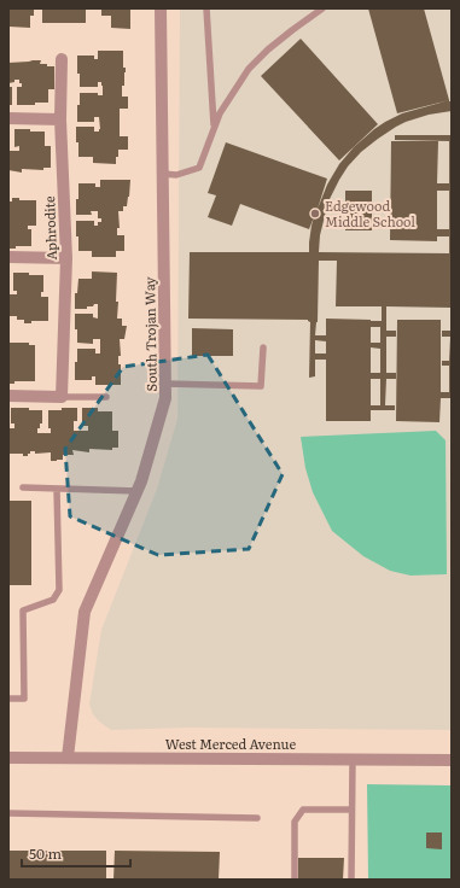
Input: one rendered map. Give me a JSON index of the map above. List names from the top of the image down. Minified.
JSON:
{"streets":{"street":["Aphrodite","South Trojan Way","West Merced Avenue"]},"crossings":[["South Trojan Way","West Merced Avenue"]],"places":["Edgewood Middle School"],"scale_bar":"50 m"}
